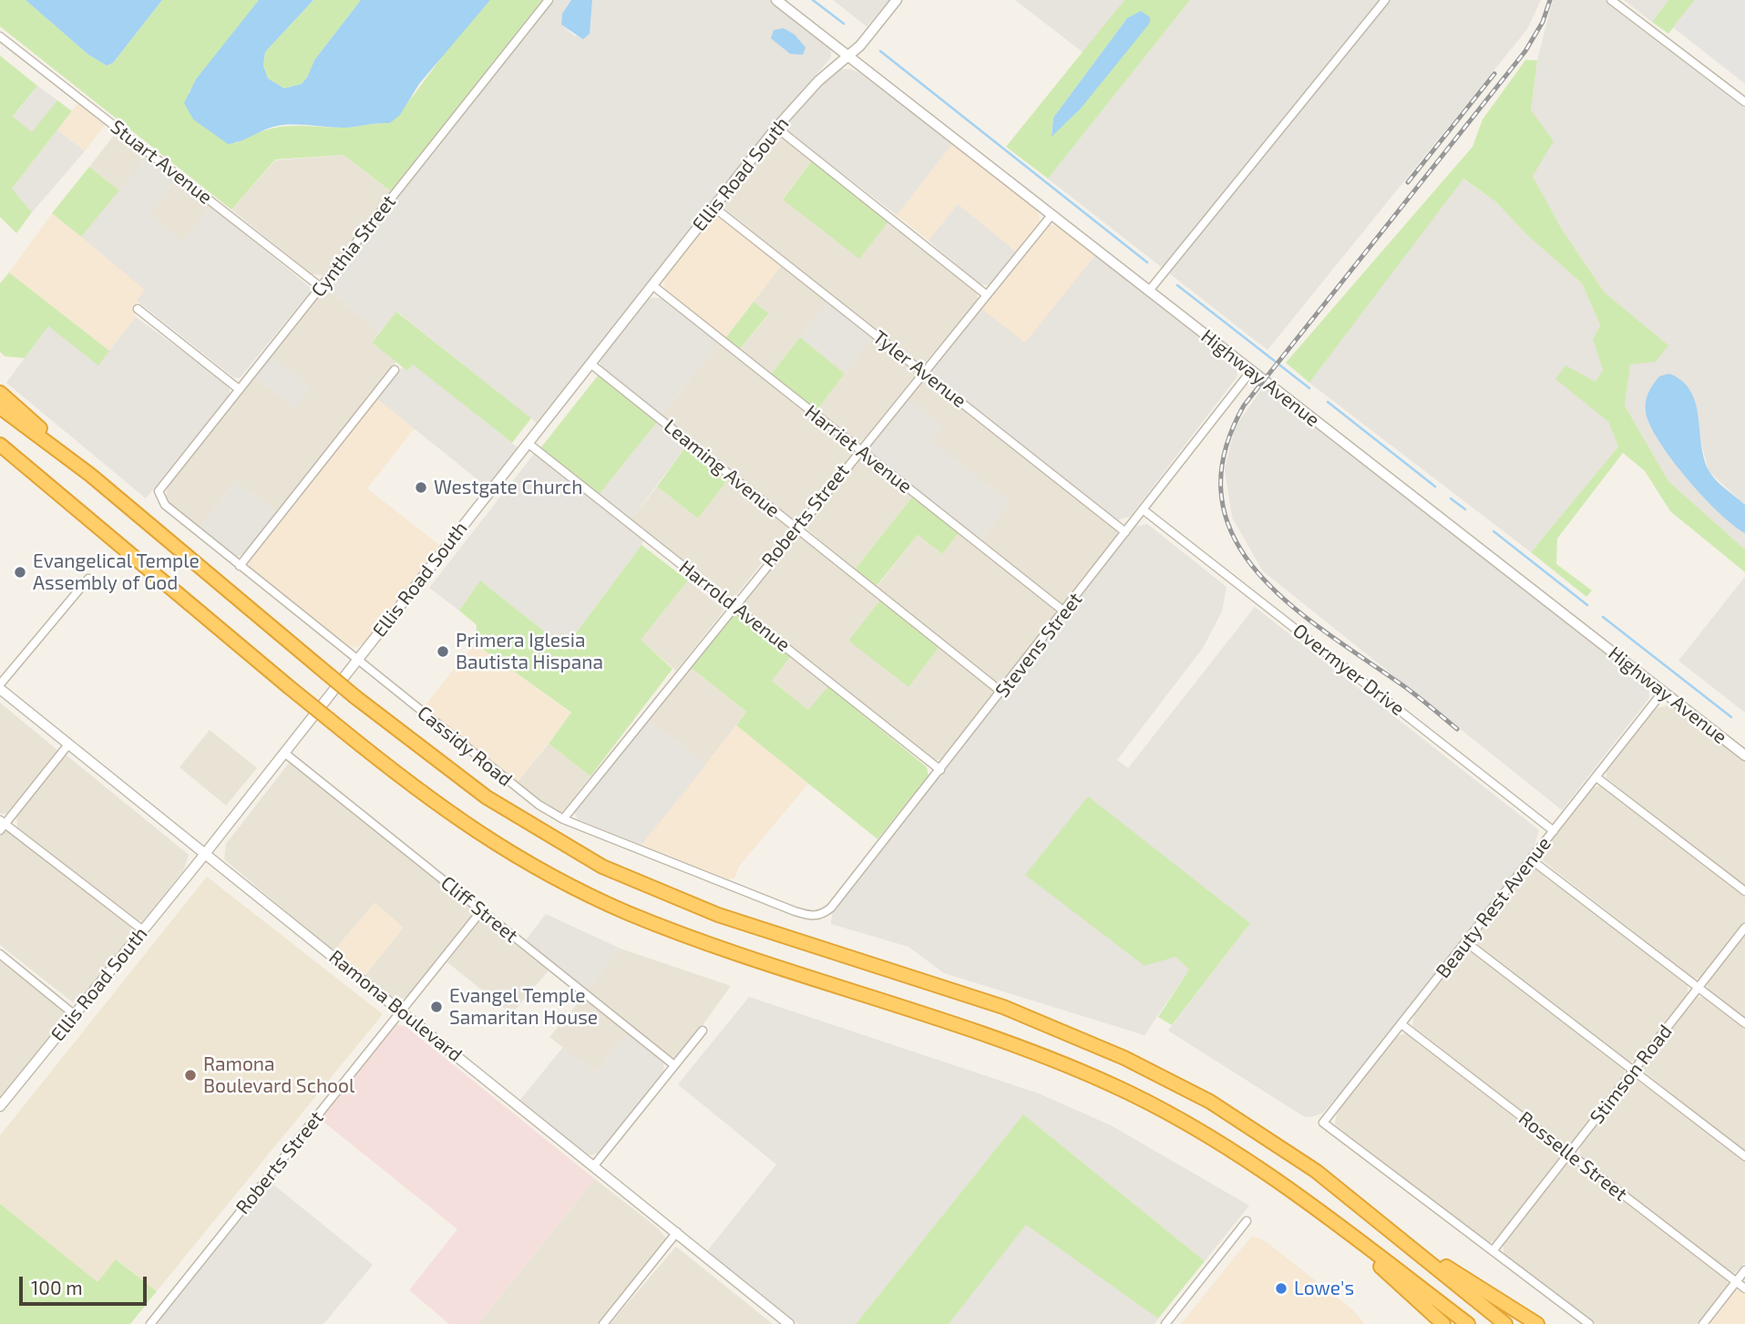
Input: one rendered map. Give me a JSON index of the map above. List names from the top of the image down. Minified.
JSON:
{"streets":{"street":["Stuart Avenue","Ellis Road South","Cynthia Street","Tyler Avenue","Highway Avenue","Harriet Avenue","Leaming Avenue","Roberts Street","Harrold Avenue","Stevens Street","Overmyer Drive","Cassidy Road","Beauty Rest Avenue","Cliff Street","Ramona Boulevard","Stimson Road","Rosselle Street"]},"crossings":[["Stuart Avenue","Cynthia Street"],["Ellis Road South","Tyler Avenue"],["Ellis Road South","Highway Avenue"],["Ellis Road South","Harriet Avenue"],["Ellis Road South","Leaming Avenue"],["Ellis Road South","Harrold Avenue"],["Ellis Road South","Cassidy Road"],["Ellis Road South","Cliff Street"],["Ellis Road South","Ramona Boulevard"],["Cynthia Street","Cassidy Road"],["Tyler Avenue","Roberts Street"],["Tyler Avenue","Stevens Street"],["Highway Avenue","Roberts Street"],["Highway Avenue","Stevens Street"],["Highway Avenue","Beauty Rest Avenue"],["Harriet Avenue","Roberts Street"],["Harriet Avenue","Stevens Street"],["Leaming Avenue","Roberts Street"],["Leaming Avenue","Stevens Street"],["Roberts Street","Harrold Avenue"],["Roberts Street","Cassidy Road"],["Roberts Street","Cliff Street"],["Roberts Street","Ramona Boulevard"],["Harrold Avenue","Stevens Street"],["Stevens Street","Overmyer Drive"],["Stevens Street","Cassidy Road"],["Overmyer Drive","Beauty Rest Avenue"],["Beauty Rest Avenue","Stimson Road"],["Beauty Rest Avenue","Rosselle Street"],["Stimson Road","Rosselle Street"]],"places":["Westgate Church","Evangelical Temple Assembly of God","Primera Iglesia Bautista Hispana","Evangel Temple Samaritan House","Ramona Boulevard School","Lowe's"],"scale_bar":"100 m"}
